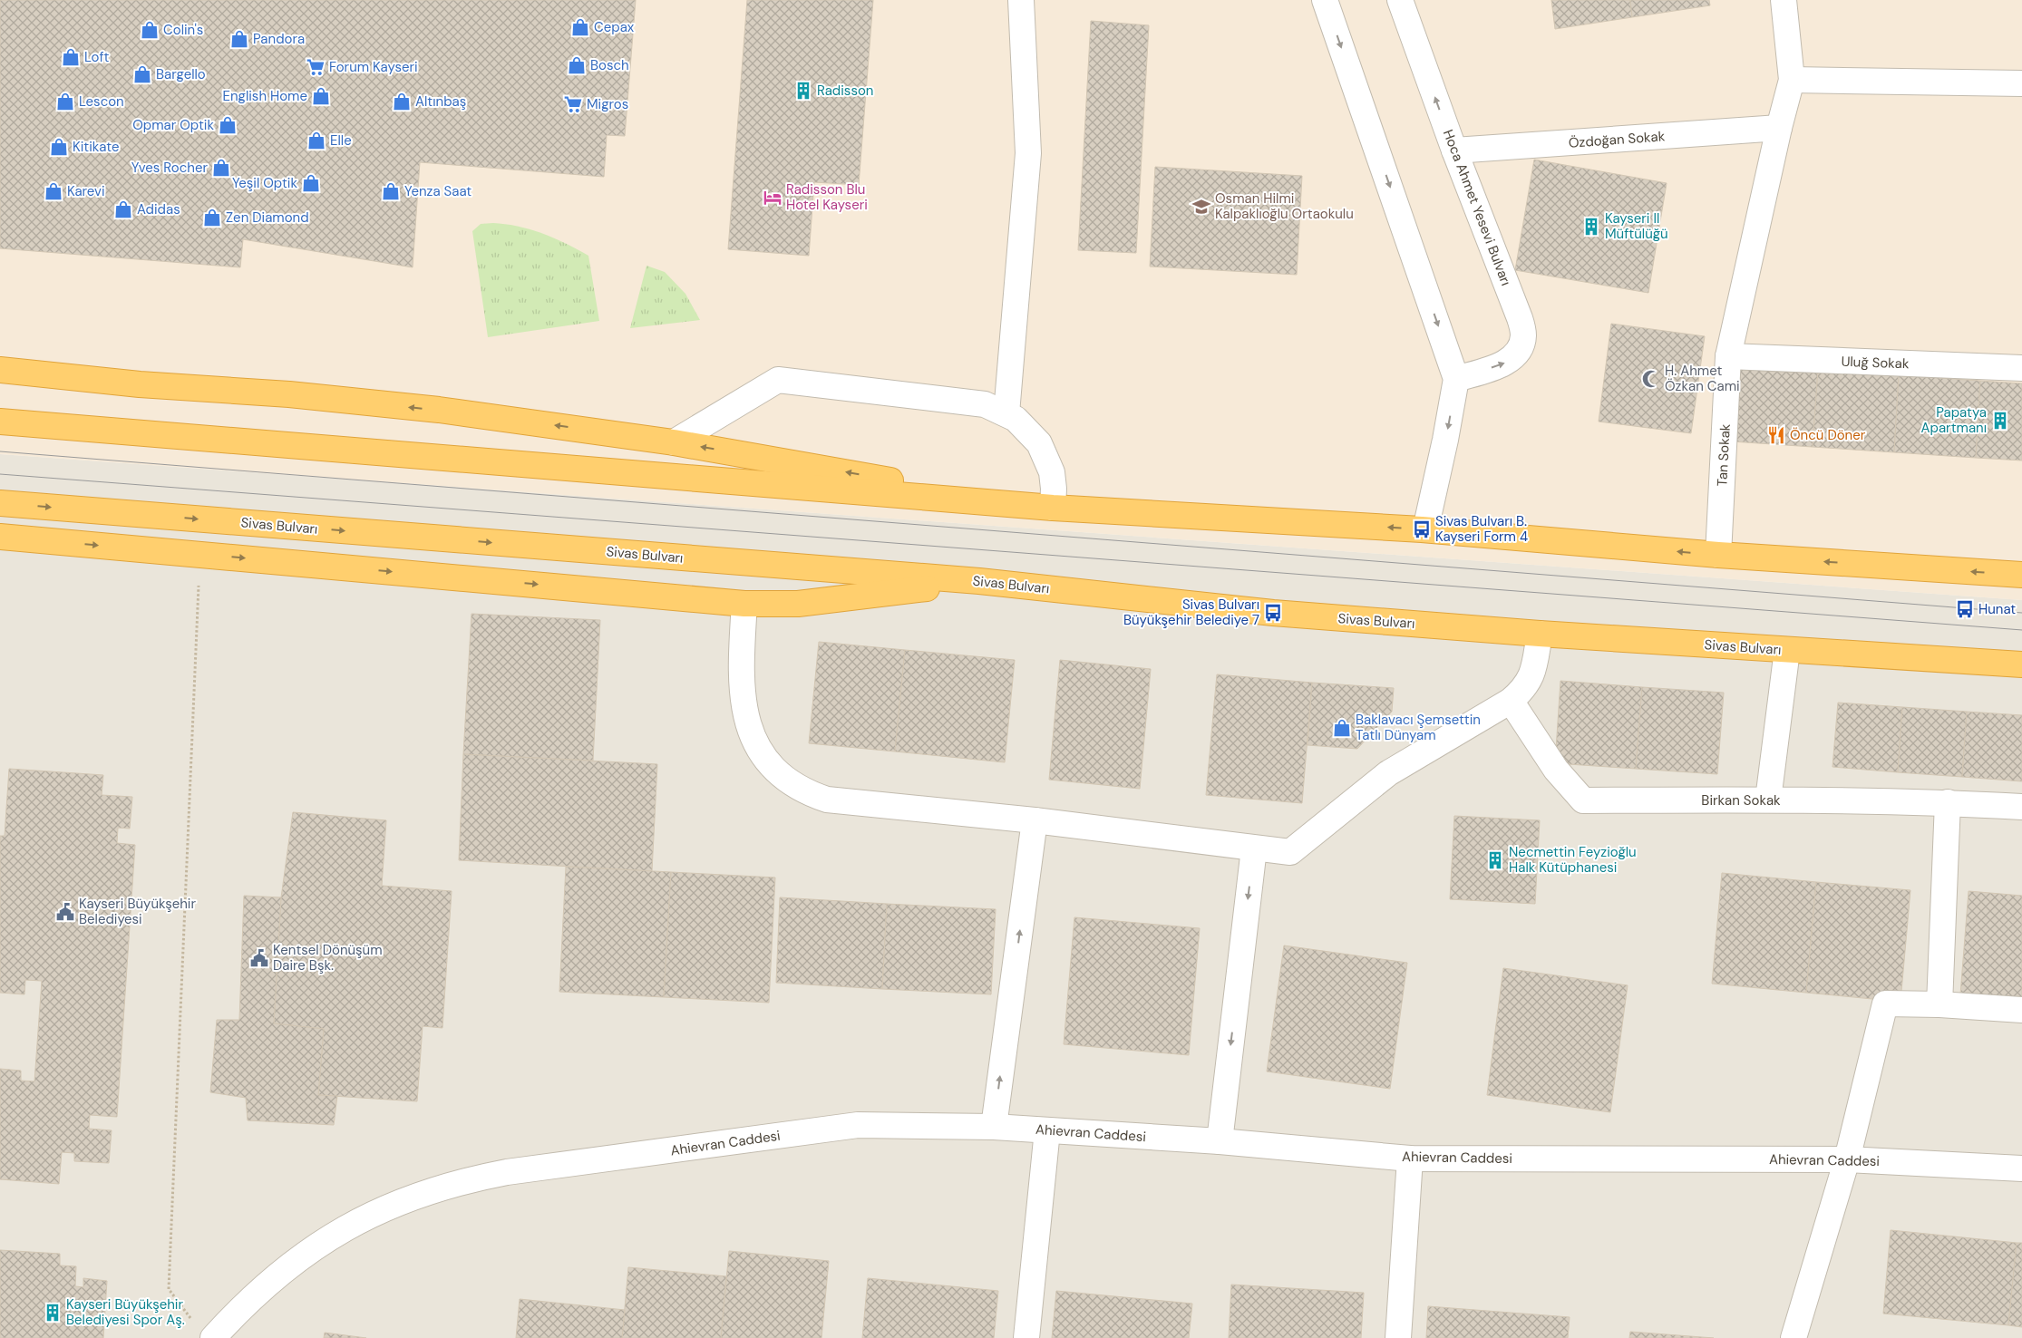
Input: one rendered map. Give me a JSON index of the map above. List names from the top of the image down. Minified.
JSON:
{"streets":{"highway":["Sivas Bulvarı"],"street":["Özdoğan Sokak","Hoca Ahmet Yesevi Bulvarı","Uluğ Sokak","Tan Sokak","Birkan Sokak","Ahievran Caddesi"]},"crossings":[["Özdoğan Sokak","Hoca Ahmet Yesevi Bulvarı"],["Özdoğan Sokak","Tan Sokak"],["Uluğ Sokak","Tan Sokak"]],"places":{"shop":["Cepax","Colin's","Pandora","Loft","Bosch","Bargello","English Home","Lescon","Altınbaş","Opmar Optik","Elle","Kitikate","Yves Rocher","Yeşil Optik","Karevi","Yenza Saat","Adidas","Zen Diamond","Baklavacı Şemsettin Tatlı Dünyam"],"supermarket":["Forum Kayseri","Migros"],"building":["Radisson","Kayseri Il Müftülüğü","Papatya Apartmanı","Necmettin Feyzioğlu Halk Kütüphanesi","Kayseri Büyükşehir Belediyesi Spor Aş."],"hotel":["Radisson Blu Hotel Kayseri"],"school or university":["Osman Hilmi Kalpaklıoğlu Ortaokulu"],"mosque":["H. Ahmet Özkan Cami"],"restaurant":["Öncü Döner"],"bus stop":["Sivas Bulvarı B. Kayseri Form 4","Hunat","Sivas Bulvarı Büyükşehir Belediye 7"],"public building":["Kayseri Büyükşehir Belediyesi","Kentsel Dönüşüm Daire Bşk."]}}
